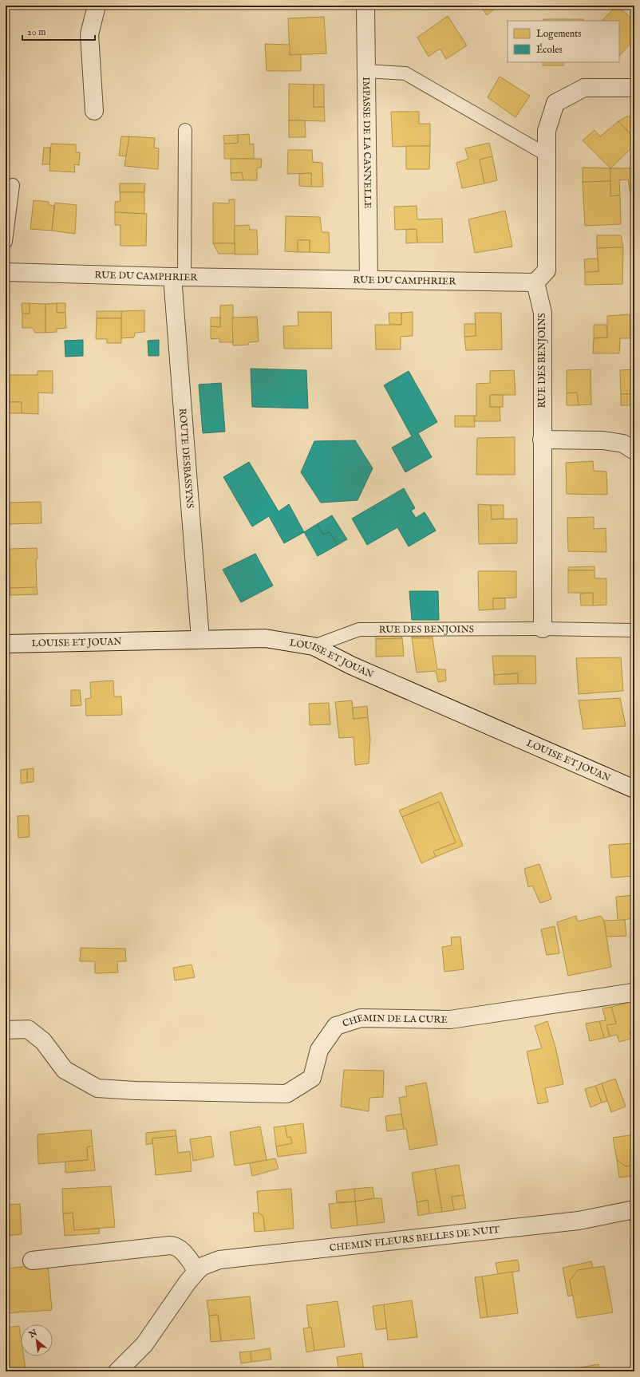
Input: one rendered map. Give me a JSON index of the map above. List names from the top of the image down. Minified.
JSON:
{"streets":{"street":["IMPASSE DE LA CANNELLE","RUE DU CAMPHRIER","RUE DES BENJOINS","ROUTE DESBASSYNS","LOUISE ET JOUAN","CHEMIN DE LA CURE","CHEMIN FLEURS BELLES DE NUIT"]},"crossings":[["IMPASSE DE LA CANNELLE","RUE DU CAMPHRIER"],["RUE DU CAMPHRIER","RUE DES BENJOINS"],["RUE DU CAMPHRIER","ROUTE DESBASSYNS"],["RUE DES BENJOINS","LOUISE ET JOUAN"],["ROUTE DESBASSYNS","LOUISE ET JOUAN"]],"legend":["Logements","Écoles"],"scale_bar":"20 m","north":"top left"}
